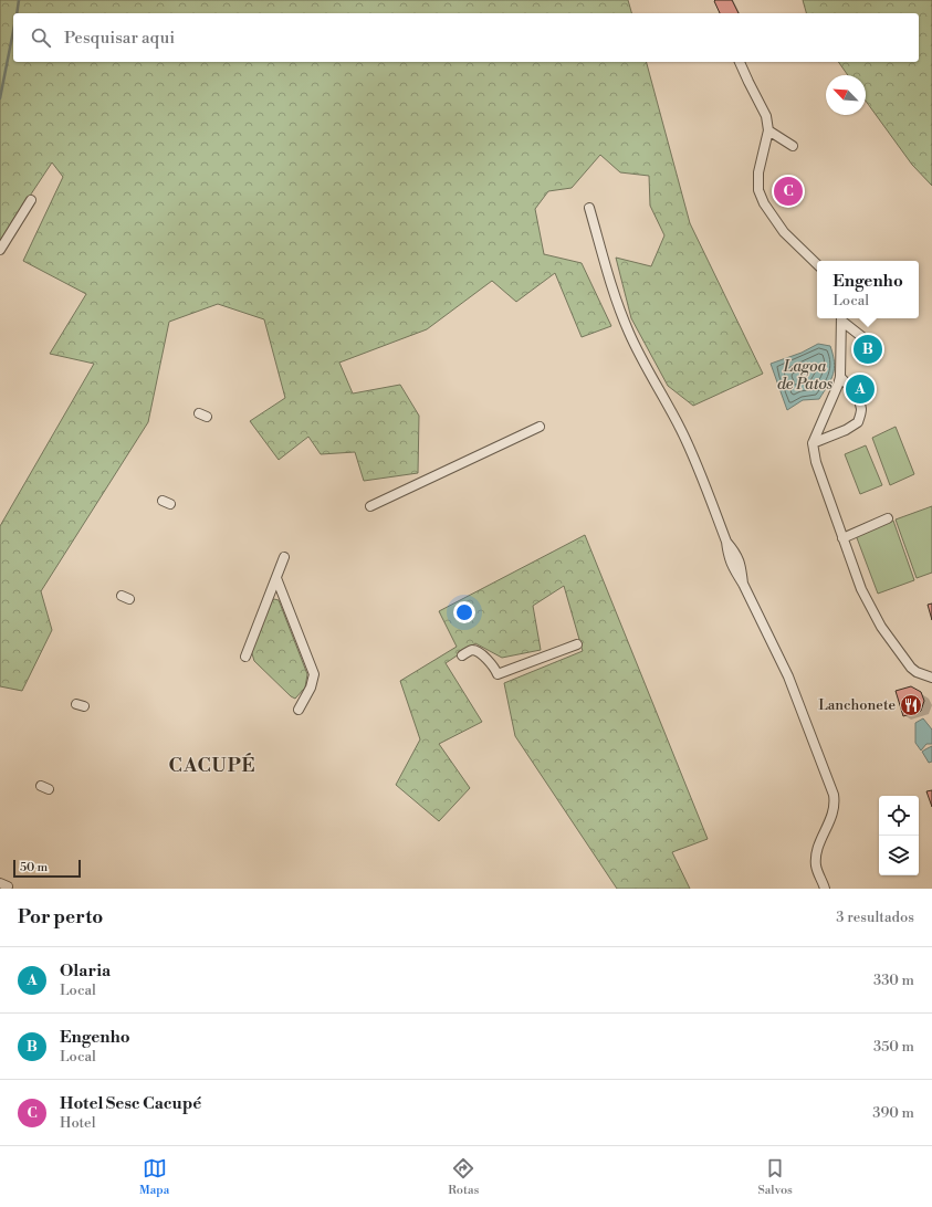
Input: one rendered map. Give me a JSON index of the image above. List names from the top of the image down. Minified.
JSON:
{"districts":["CACUPÉ"],"water":["Lagoa de Patos"],"places":{"restaurant":["Lanchonete"]},"scale_bar":"50 m","north":"top left","page":{"search":"Pesquisar aqui","pins":["C","B","A"],"popup":["Engenho","Local"],"scale":"50 m","heading":["Por perto","3 resultados"],"list":[{"mark":"A","name":"Olaria","note":"Local","value":"330 m"},{"mark":"B","name":"Engenho","note":"Local","value":"350 m"},{"mark":"C","name":"Hotel Sesc Cacupé","note":"Hotel","value":"390 m"}],"nav":["Mapa","Rotas","Salvos"]}}
